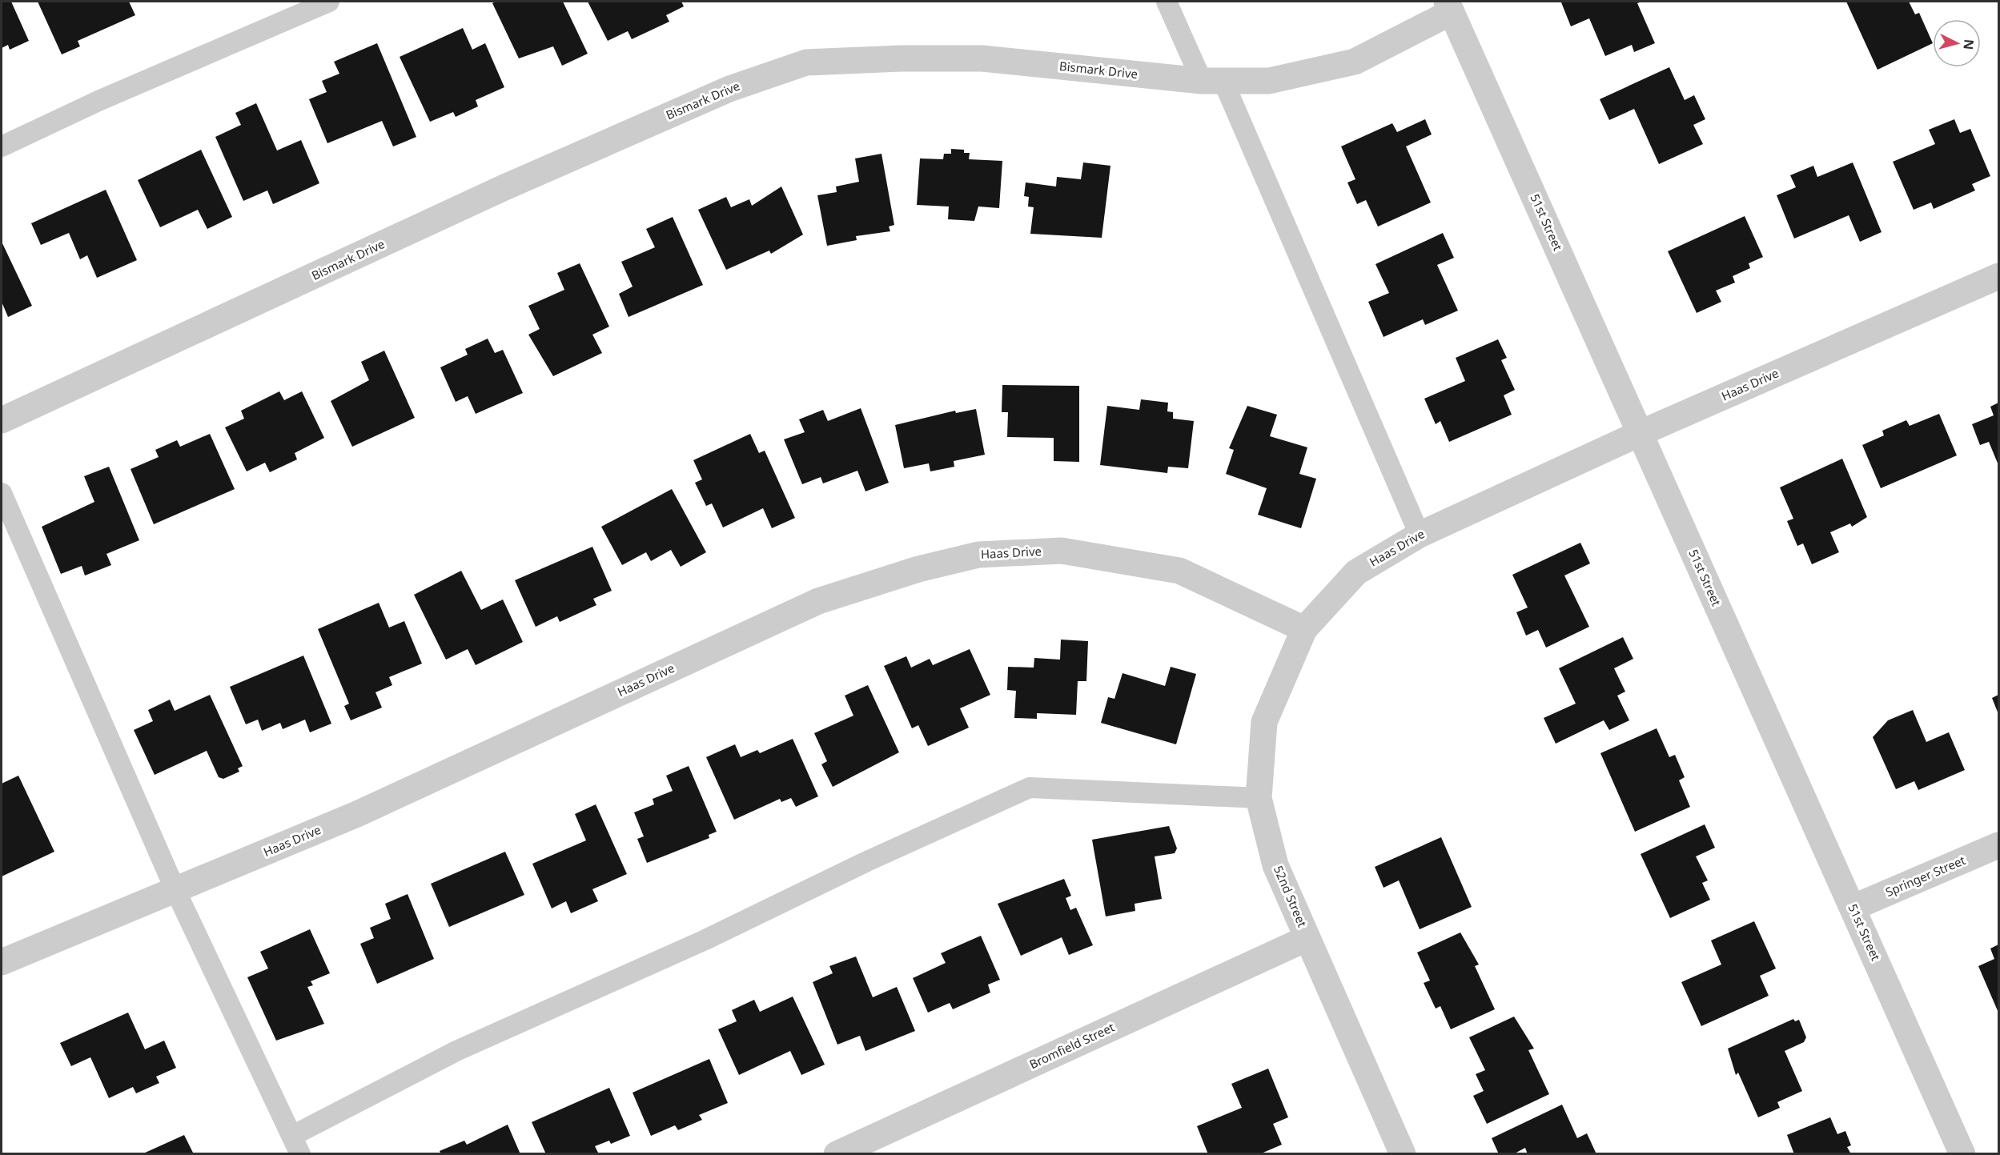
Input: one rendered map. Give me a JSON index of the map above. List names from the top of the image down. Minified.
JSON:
{"streets":{"street":["Bismark Drive","51st Street","Haas Drive","Springer Street","52nd Street","Bromfield Street"]},"crossings":[["Bismark Drive","51st Street"],["51st Street","Haas Drive"],["51st Street","Springer Street"],["Haas Drive","52nd Street"],["52nd Street","Bromfield Street"]],"north":"right"}
